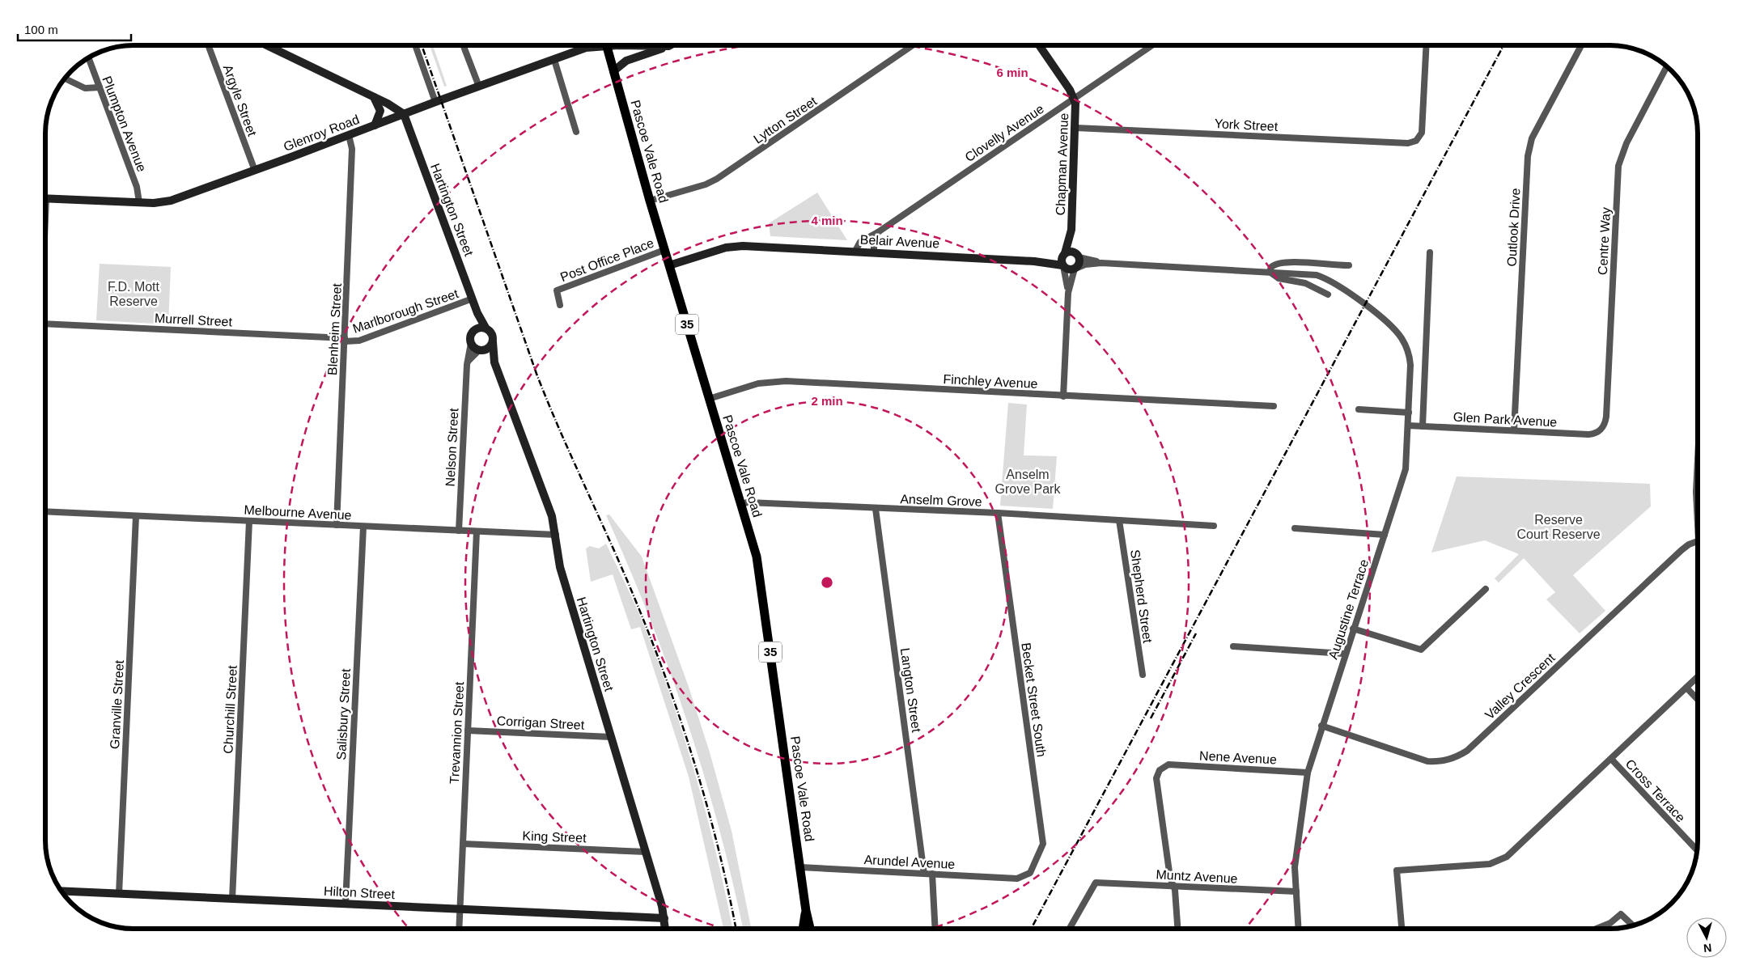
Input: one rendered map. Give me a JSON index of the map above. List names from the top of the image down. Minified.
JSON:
{"streets":{"main road":["Pascoe Vale Road","35"],"street":["Argyle Street","Lytton Street","Plumpton Avenue","York Street","Glenroy Road","Clovelly Avenue","Chapman Avenue","Hartington Street","Outlook Drive","Belair Avenue","Centre Way","Post Office Place","Marlborough Street","Murrell Street","Blenheim Street","Finchley Avenue","Glen Park Avenue","Nelson Street","Anselm Grove","Melbourne Avenue","Shepherd Street","Augustine Terrace","Valley Crescent","Langton Street","Becket Street South","Granville Street","Churchill Street","Salisbury Street","Corrigan Street","Trevannion Street","Nene Avenue","Cross Terrace","King Street","Arundel Avenue","Muntz Avenue","Hilton Street"]},"crossings":[["Argyle Street","Glenroy Road"],["Lytton Street","Pascoe Vale Road"],["Plumpton Avenue","Glenroy Road"],["York Street","Chapman Avenue"],["Glenroy Road","Hartington Street"],["Glenroy Road","Blenheim Street"],["Clovelly Avenue","Chapman Avenue"],["Clovelly Avenue","Belair Avenue"],["Pascoe Vale Road","Belair Avenue"],["Pascoe Vale Road","Post Office Place"],["Pascoe Vale Road","Finchley Avenue"],["Pascoe Vale Road","Anselm Grove"],["Pascoe Vale Road","Arundel Avenue"],["Chapman Avenue","Belair Avenue"],["Hartington Street","Marlborough Street"],["Hartington Street","Nelson Street"],["Hartington Street","Melbourne Avenue"],["Hartington Street","Corrigan Street"],["Hartington Street","King Street"],["Hartington Street","Hilton Street"],["Outlook Drive","Glen Park Avenue"],["Centre Way","Glen Park Avenue"],["Marlborough Street","Murrell Street"],["Marlborough Street","Blenheim Street"],["Murrell Street","Blenheim Street"],["Blenheim Street","Melbourne Avenue"],["Glen Park Avenue","Augustine Terrace"],["Nelson Street","Melbourne Avenue"],["Anselm Grove","Shepherd Street"],["Anselm Grove","Langton Street"],["Anselm Grove","Becket Street South"],["Melbourne Avenue","Granville Street"],["Melbourne Avenue","Churchill Street"],["Melbourne Avenue","Salisbury Street"],["Melbourne Avenue","Trevannion Street"],["Augustine Terrace","Valley Crescent"],["Augustine Terrace","Nene Avenue"],["Augustine Terrace","Muntz Avenue"],["Langton Street","Arundel Avenue"],["Becket Street South","Arundel Avenue"],["Granville Street","Hilton Street"],["Churchill Street","Hilton Street"],["Salisbury Street","Hilton Street"],["Corrigan Street","Trevannion Street"],["Trevannion Street","King Street"],["Trevannion Street","Hilton Street"],["Nene Avenue","Muntz Avenue"]],"parks":["F.D. Mott Reserve","Anselm Grove Park","Reserve Court Reserve"],"scale_bar":"100 m","north":"bottom","rings":["6 min","4 min","2 min"]}
